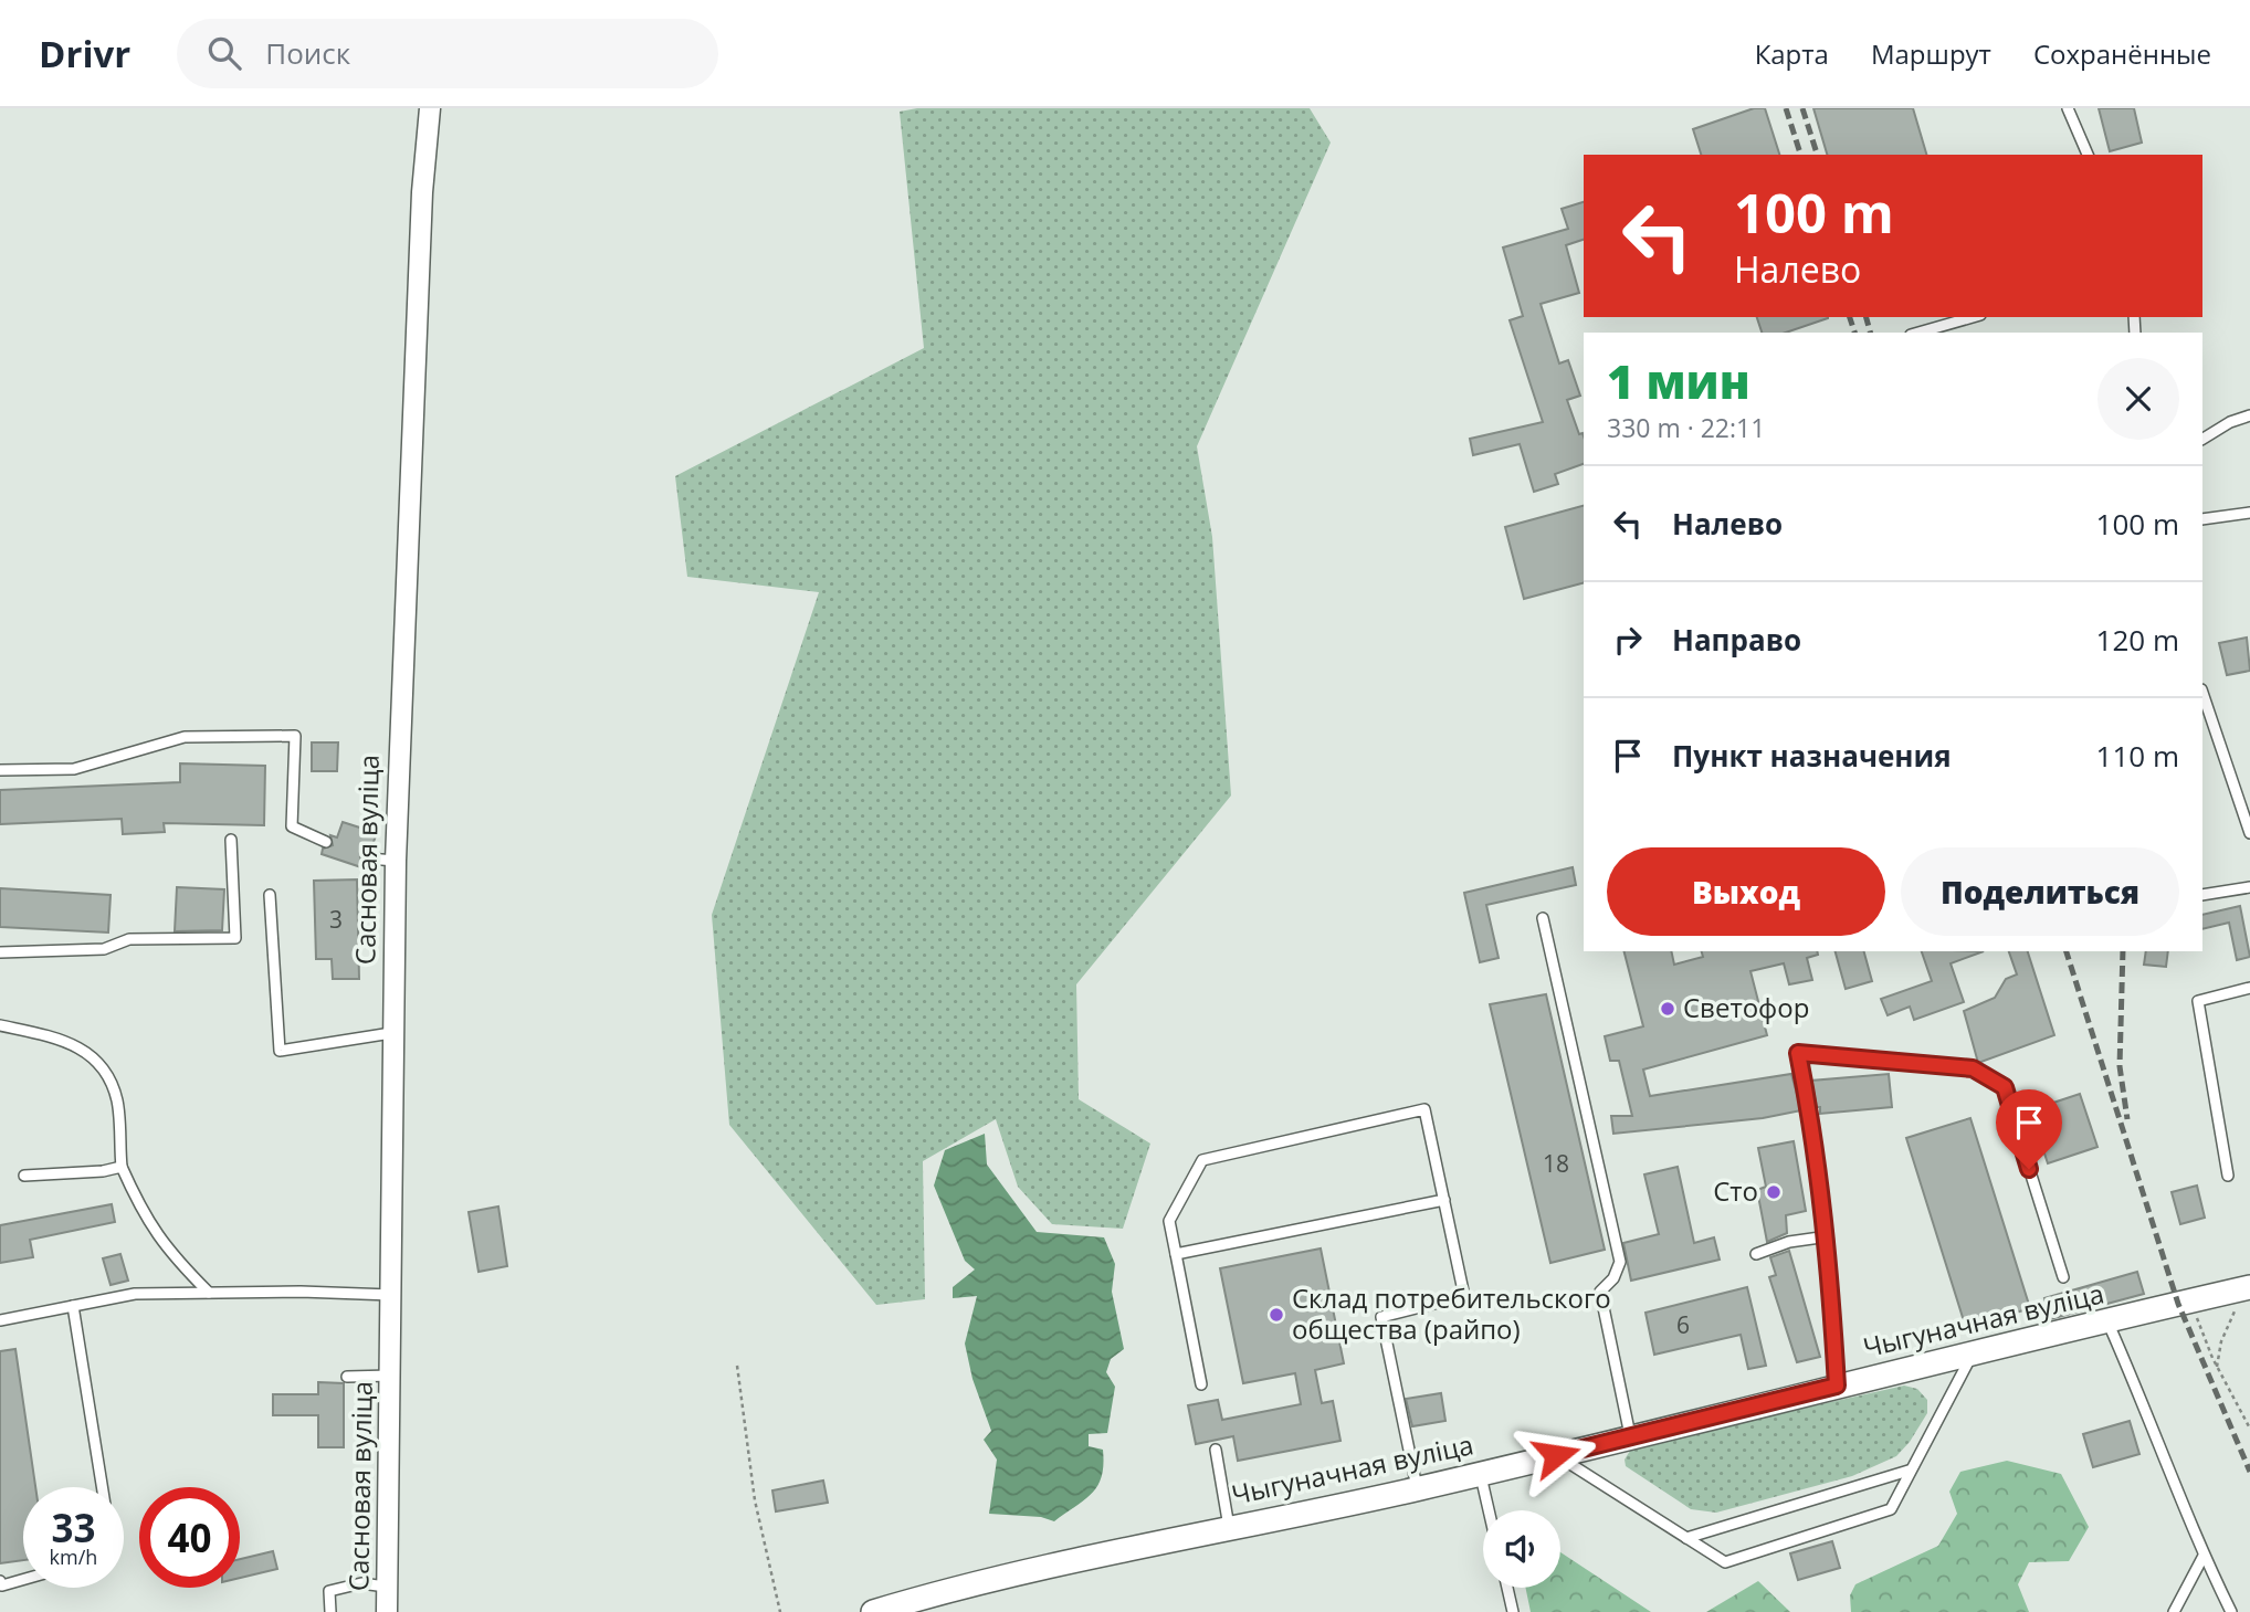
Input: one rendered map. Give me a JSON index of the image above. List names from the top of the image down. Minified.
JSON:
{"streets":{"street":["Сасновая вуліца","Чыгуначная вуліца"]},"places":["Светофор","Сто","Склад потребительского общества (райпо)"],"house_numbers":["3","18","6"],"page":{"header":"Drivr","search":"Поиск","nav":["Карта","Маршрут","Сохранённые"],"turn":["100 m","Налево"],"heading":["1 мин","330 m · 22:11"],"list":[{"name":"Налево","value":"100 m"},{"name":"Направо","value":"120 m"},{"name":"Пункт назначения","value":"110 m"}],"buttons":["Выход","Поделиться"],"speed":"33 km/h","limit":"40"}}
